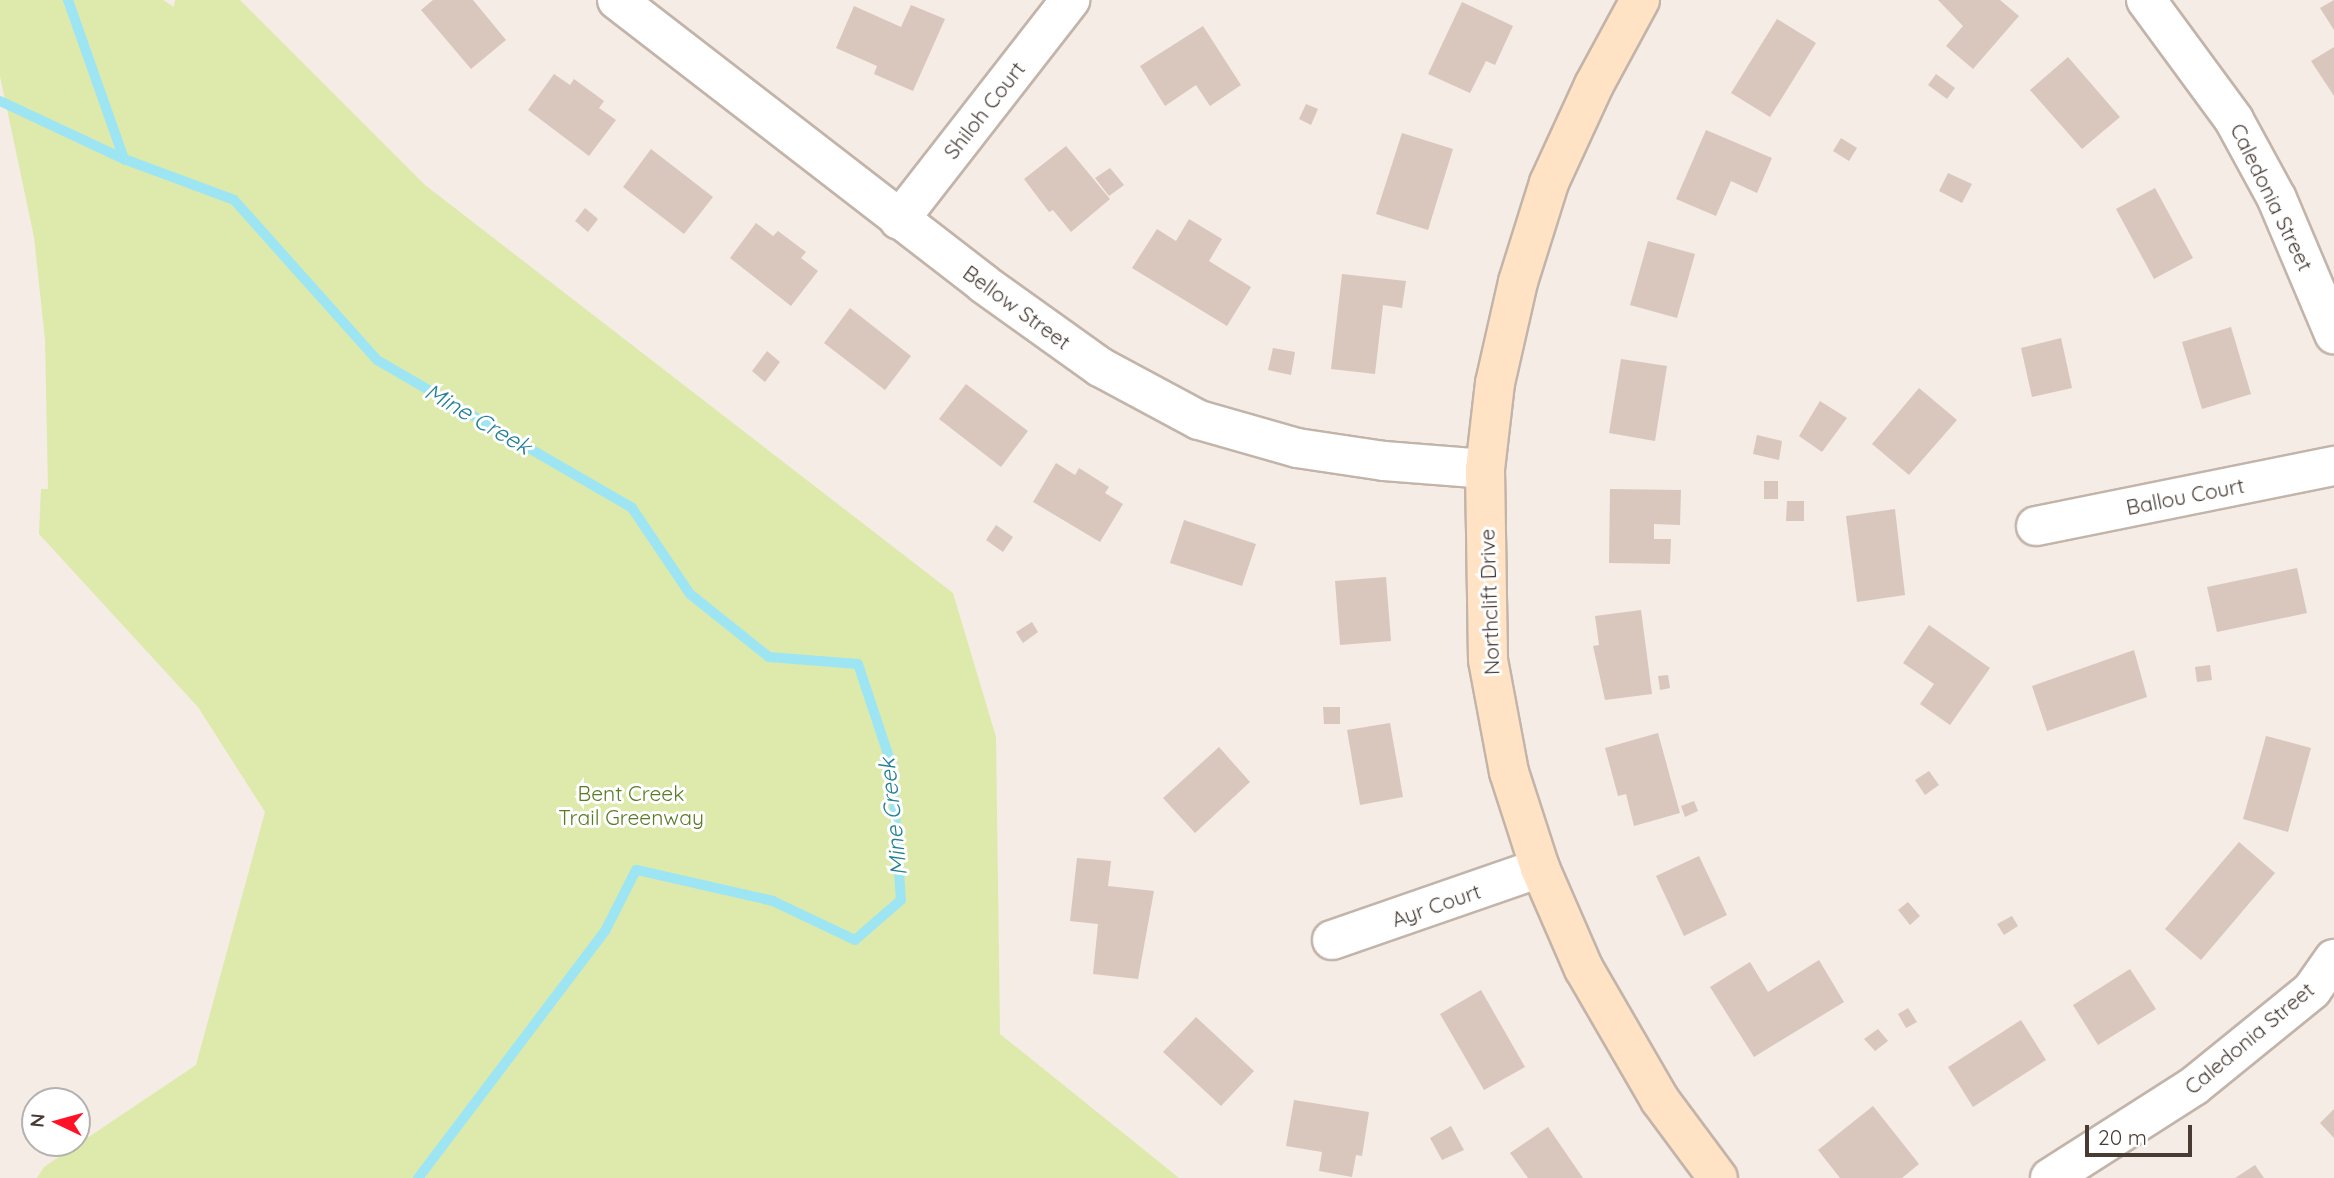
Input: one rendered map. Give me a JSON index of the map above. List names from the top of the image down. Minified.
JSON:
{"streets":{"street":["Shiloh Court","Caledonia Street","Bellow Street","Ballou Court","Northclift Drive","Ayr Court"]},"crossings":[["Shiloh Court","Bellow Street"],["Bellow Street","Northclift Drive"],["Northclift Drive","Ayr Court"]],"water":["Mine Creek"],"parks":["Bent Creek Trail Greenway"],"scale_bar":"20 m","north":"left"}
